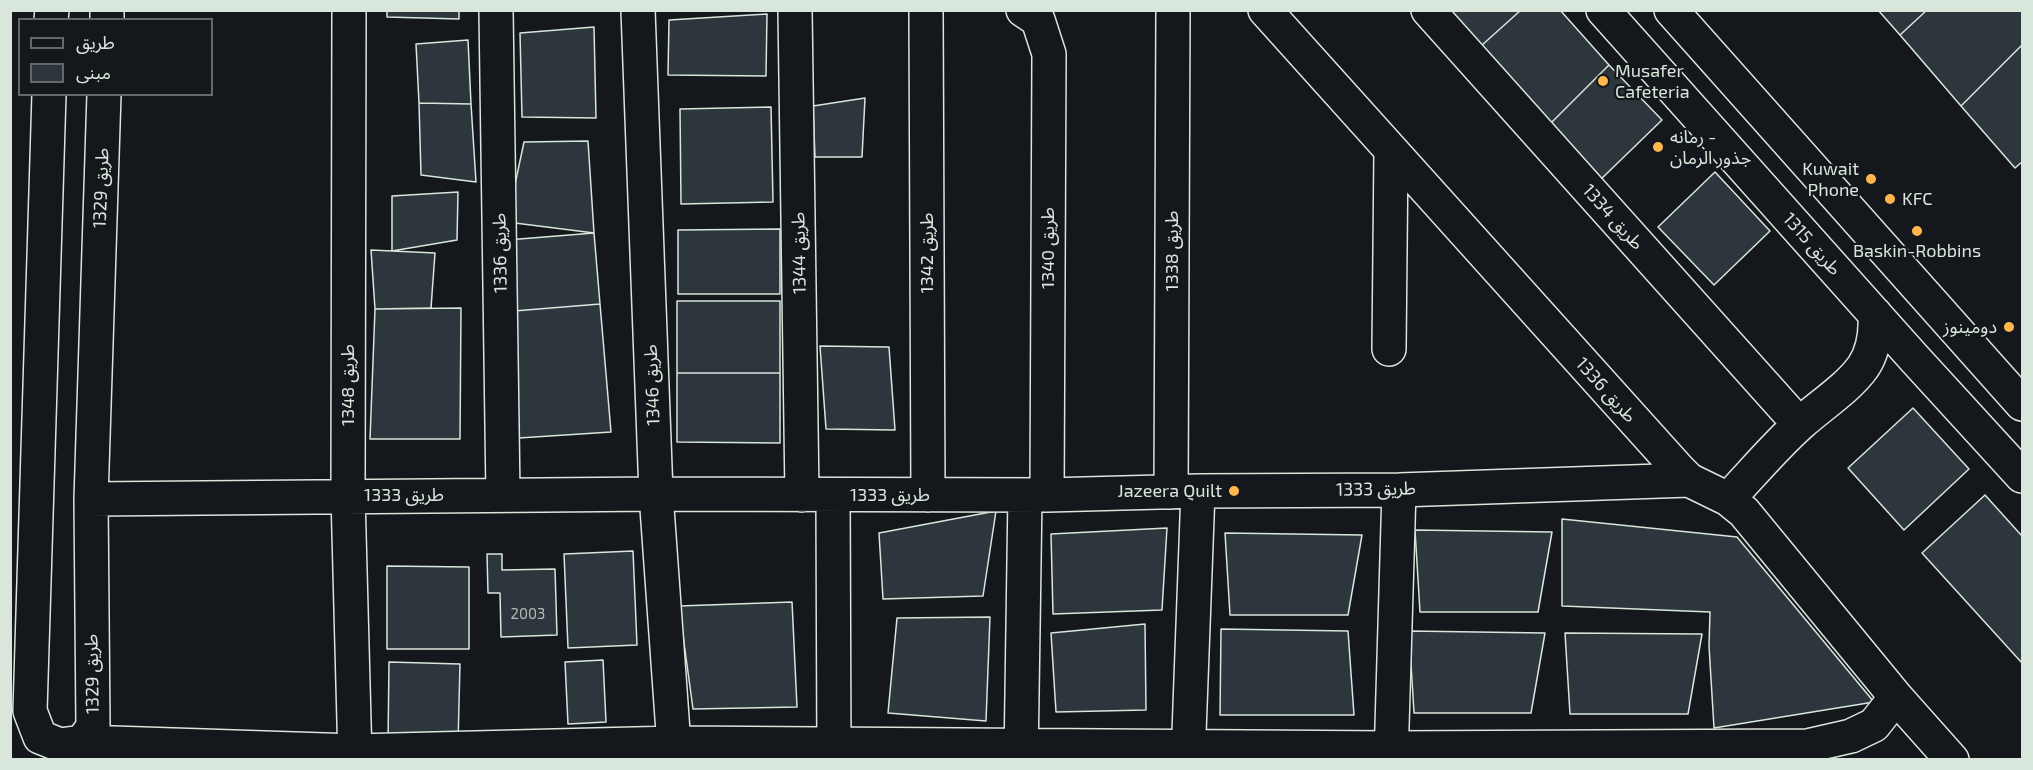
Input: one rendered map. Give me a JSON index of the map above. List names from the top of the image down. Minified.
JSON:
{"streets":{"street":["طريق 1329","طريق 1334","طريق 1315","طريق 1340","طريق 1338","طريق 1336","طريق 1344","طريق 1342","طريق 1348","طريق 1346","طريق 1333"]},"crossings":[["طريق 1329","طريق 1333"],["طريق 1340","طريق 1333"],["طريق 1338","طريق 1333"],["طريق 1336","طريق 1333"],["طريق 1344","طريق 1333"],["طريق 1342","طريق 1333"],["طريق 1348","طريق 1333"],["طريق 1346","طريق 1333"]],"places":["Musafer Cafeteria","رمانه - جذور الرمان","Kuwait Phone","KFC","Baskin-Robbins","دومينوز","Jazeera Quilt"],"house_numbers":["2003"],"legend":["طريق","مبنى"]}
